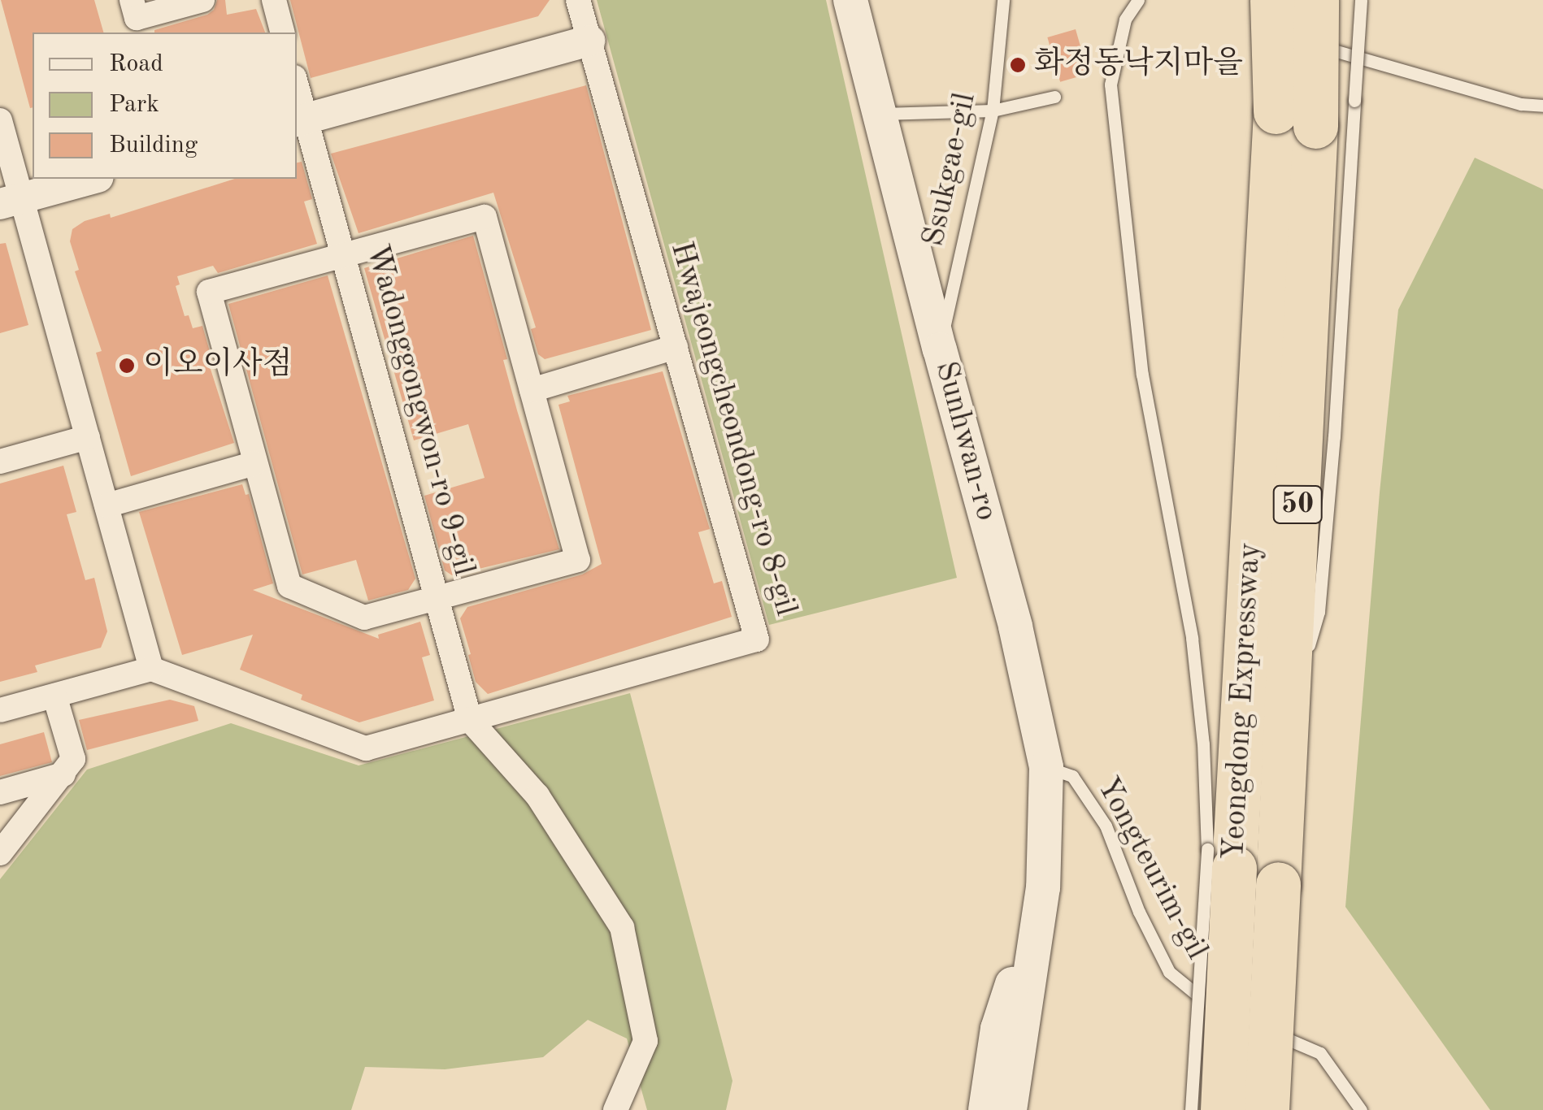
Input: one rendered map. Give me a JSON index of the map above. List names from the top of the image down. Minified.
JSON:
{"streets":{"highway":["50","Yeongdong Expressway"],"main road":["Sunhwan-ro"],"street":["Wadonggongwon-ro 9-gil","Hwajeongcheondong-ro 8-gil"],"lane":["Ssukgae-gil","Yongteurim-gil"]},"crossings":[["Ssukgae-gil","Sunhwan-ro"],["Wadonggongwon-ro 9-gil","Hwajeongcheondong-ro 8-gil"],["Sunhwan-ro","Yongteurim-gil"]],"places":["화정동낙지마을","이오이사점"],"legend":["Road","Park","Building"]}
